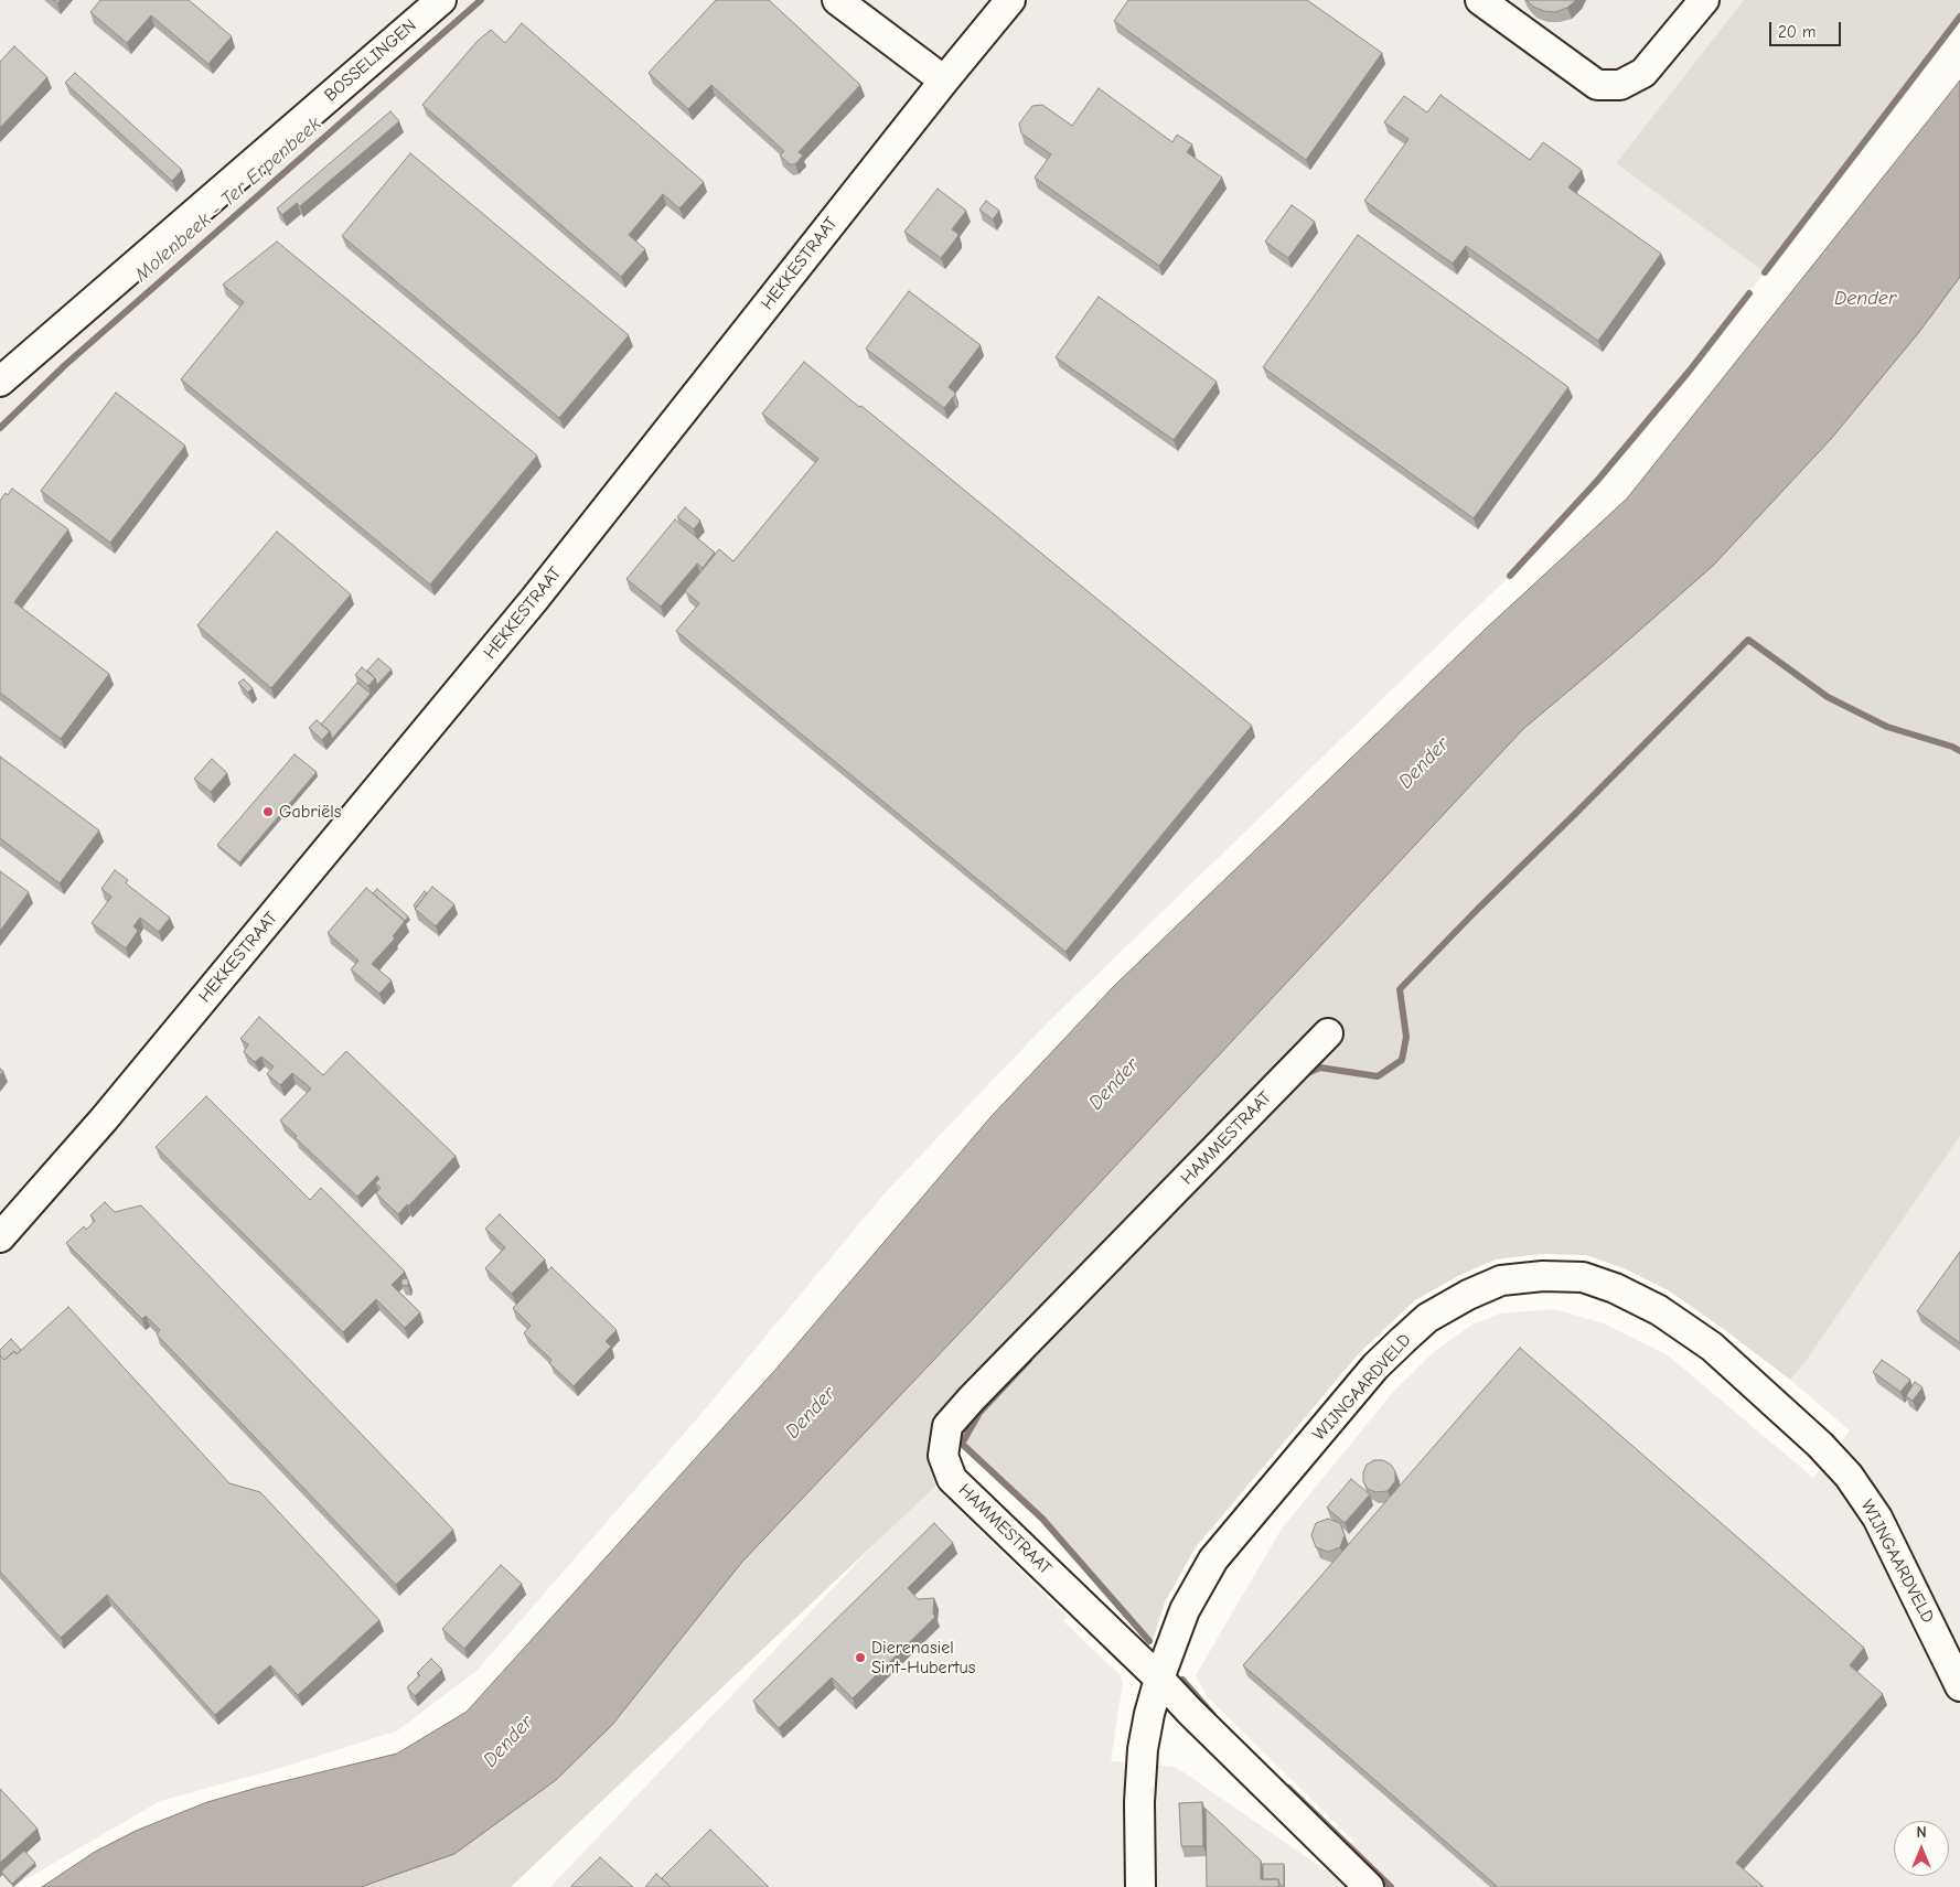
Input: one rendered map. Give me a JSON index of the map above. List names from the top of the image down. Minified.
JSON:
{"streets":{"street":["BOSSELINGEN","HEKKESTRAAT","HAMMESTRAAT","WIJNGAARDVELD"]},"crossings":[["HAMMESTRAAT","WIJNGAARDVELD"]],"water":["Molenbeek - Ter Erpenbeek","Dender"],"places":["Gabriëls","Dierenasiel Sint-Hubertus"],"scale_bar":"20 m","north":"top"}
